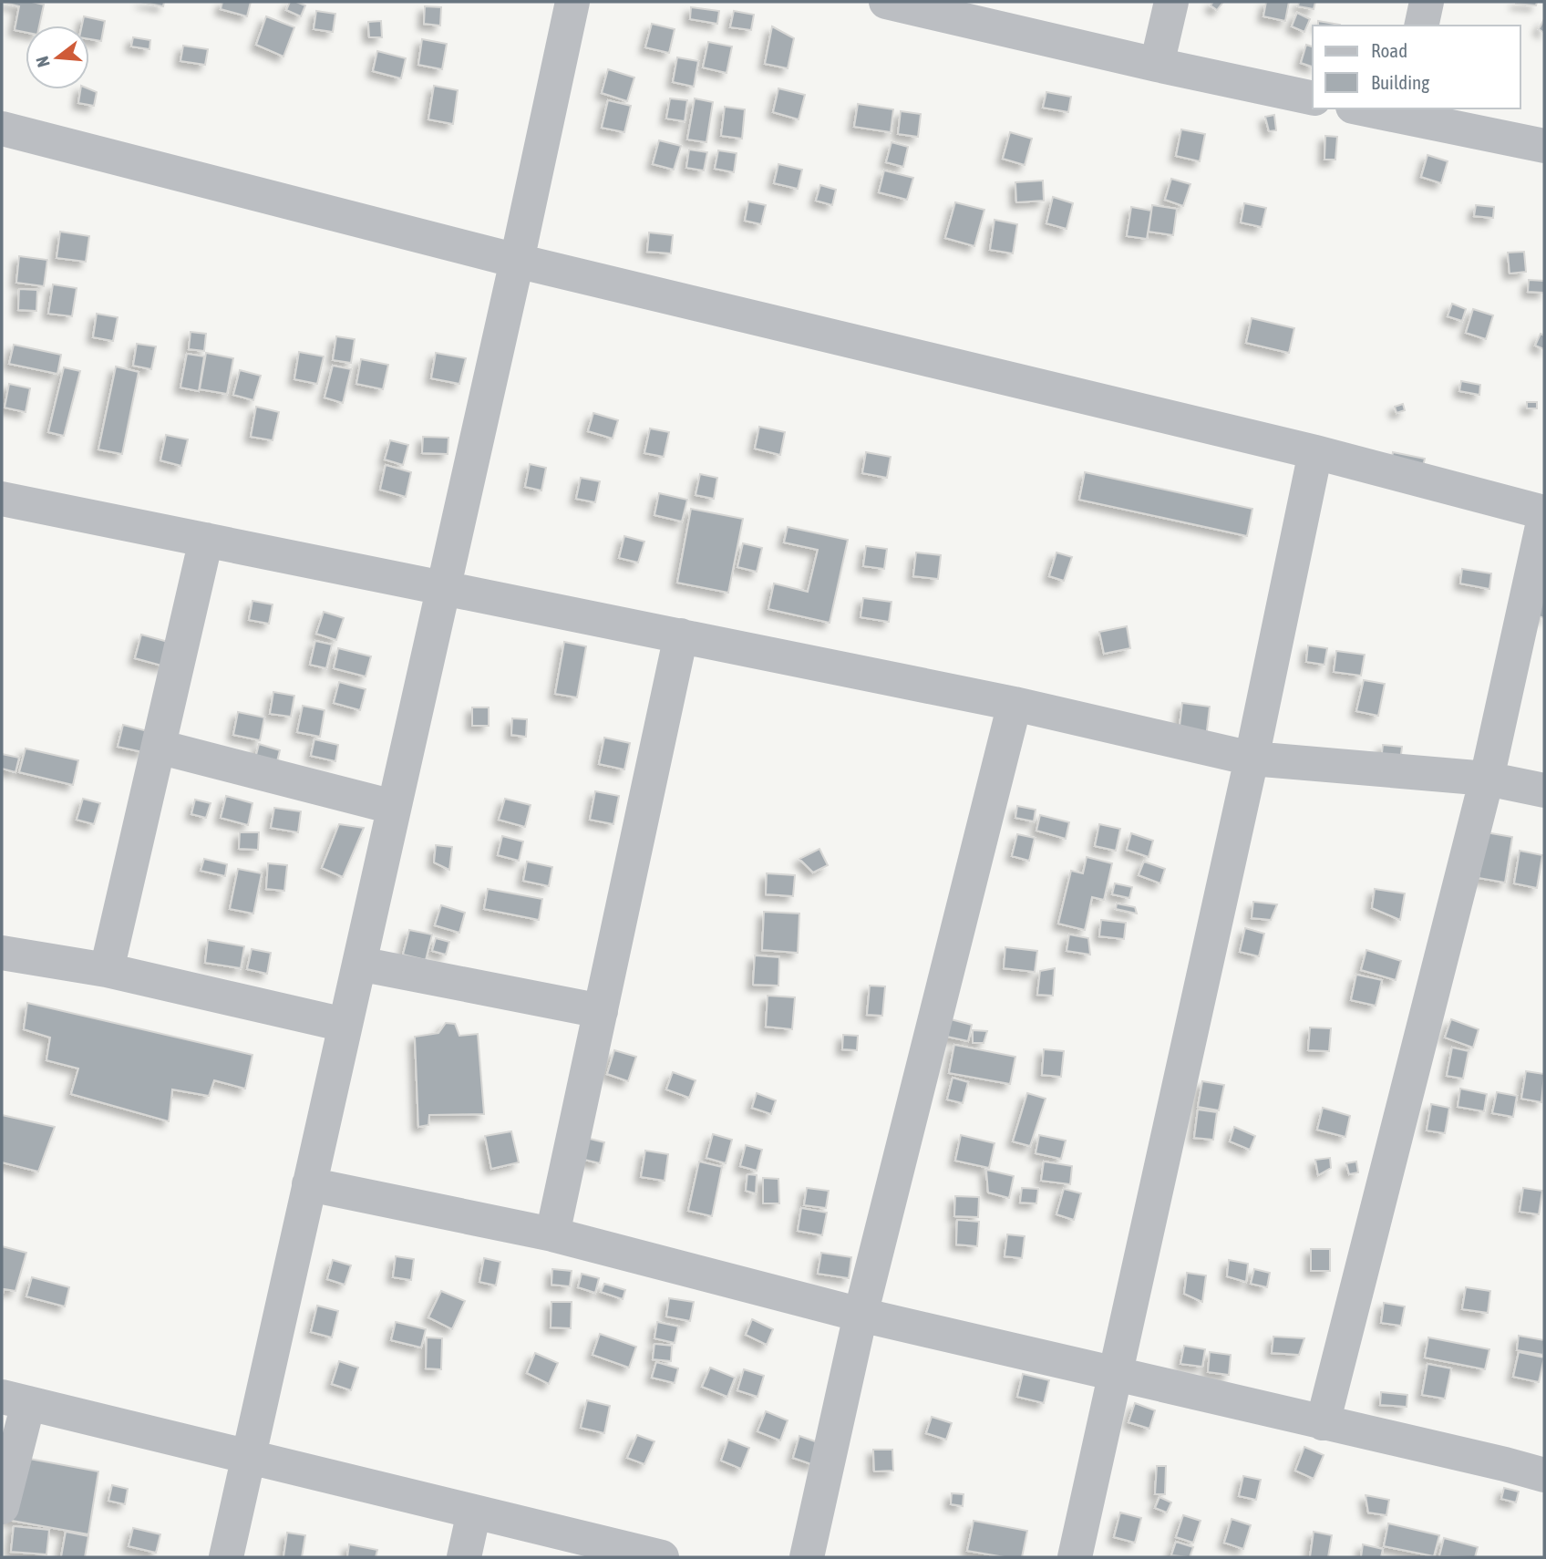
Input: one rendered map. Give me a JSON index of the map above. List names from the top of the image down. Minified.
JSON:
{"legend":["Road","Building"],"north":"left"}
